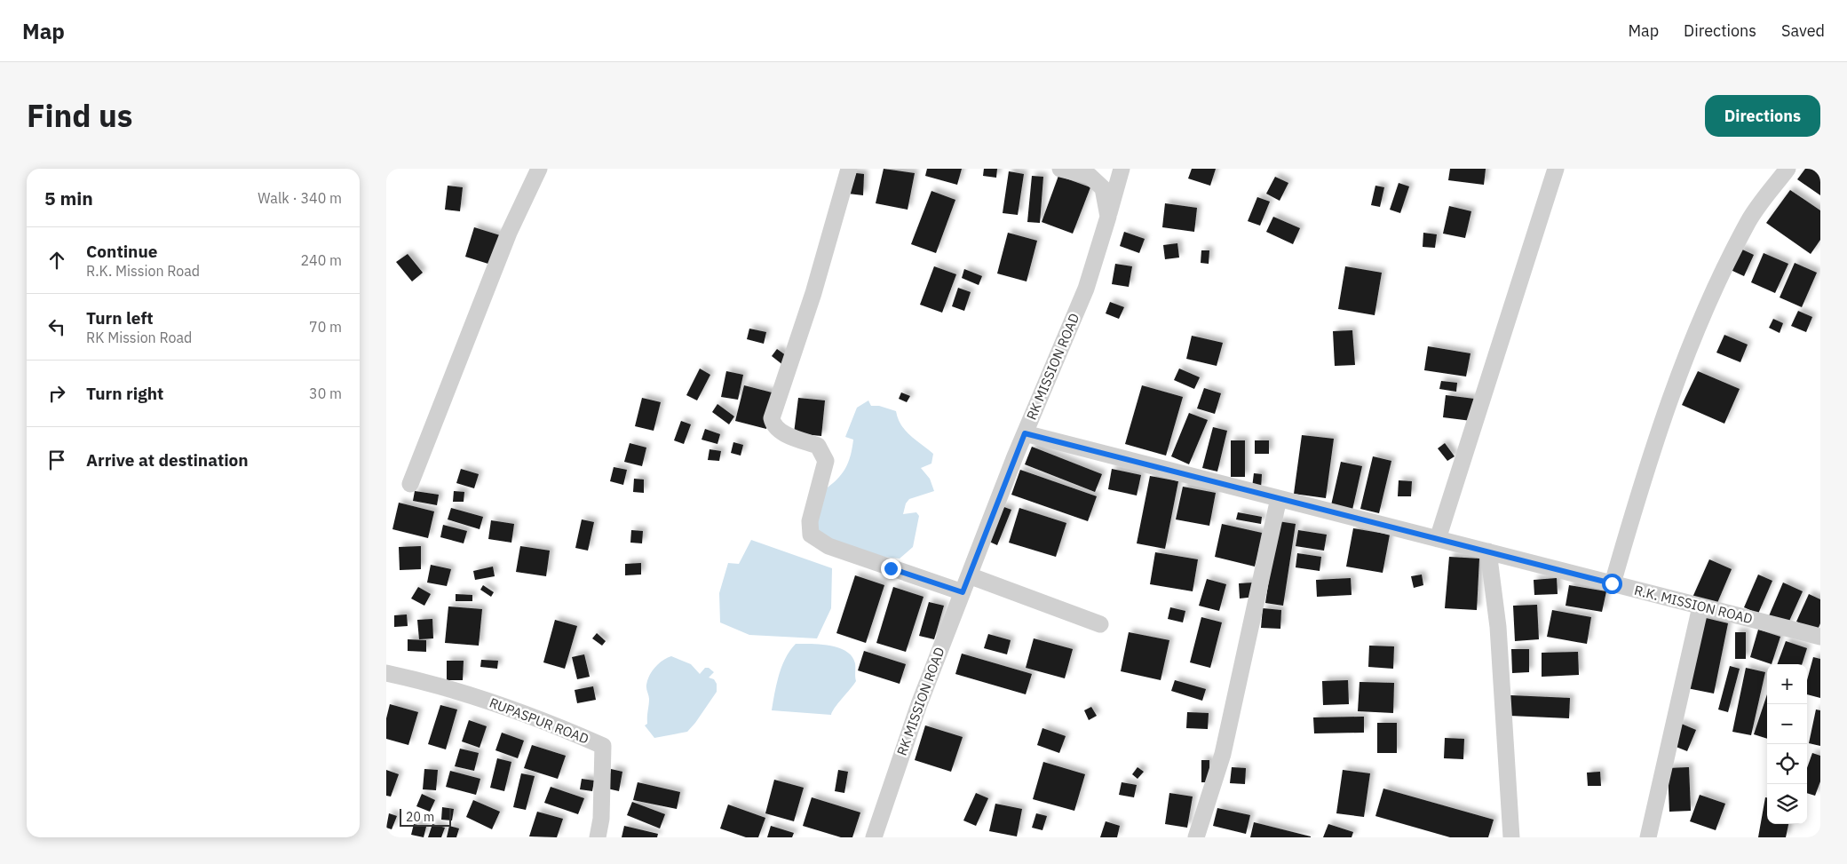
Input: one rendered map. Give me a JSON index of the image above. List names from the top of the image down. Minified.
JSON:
{"streets":{"street":["RK MISSION ROAD","R.K. MISSION ROAD","RUPASPUR ROAD"]},"crossings":[["RK MISSION ROAD","R.K. MISSION ROAD"]],"scale_bar":"20 m","page":{"header":"Map","nav":["Map","Directions","Saved"],"title":"Find us","buttons":"Directions","heading":["5 min","Walk · 340 m"],"list":[["Continue","R.K. Mission Road","240 m"],["Turn left","RK Mission Road","70 m"],["Turn right","30 m"],"Arrive at destination"],"map_buttons":["+","−"],"scale":"20 m"}}
